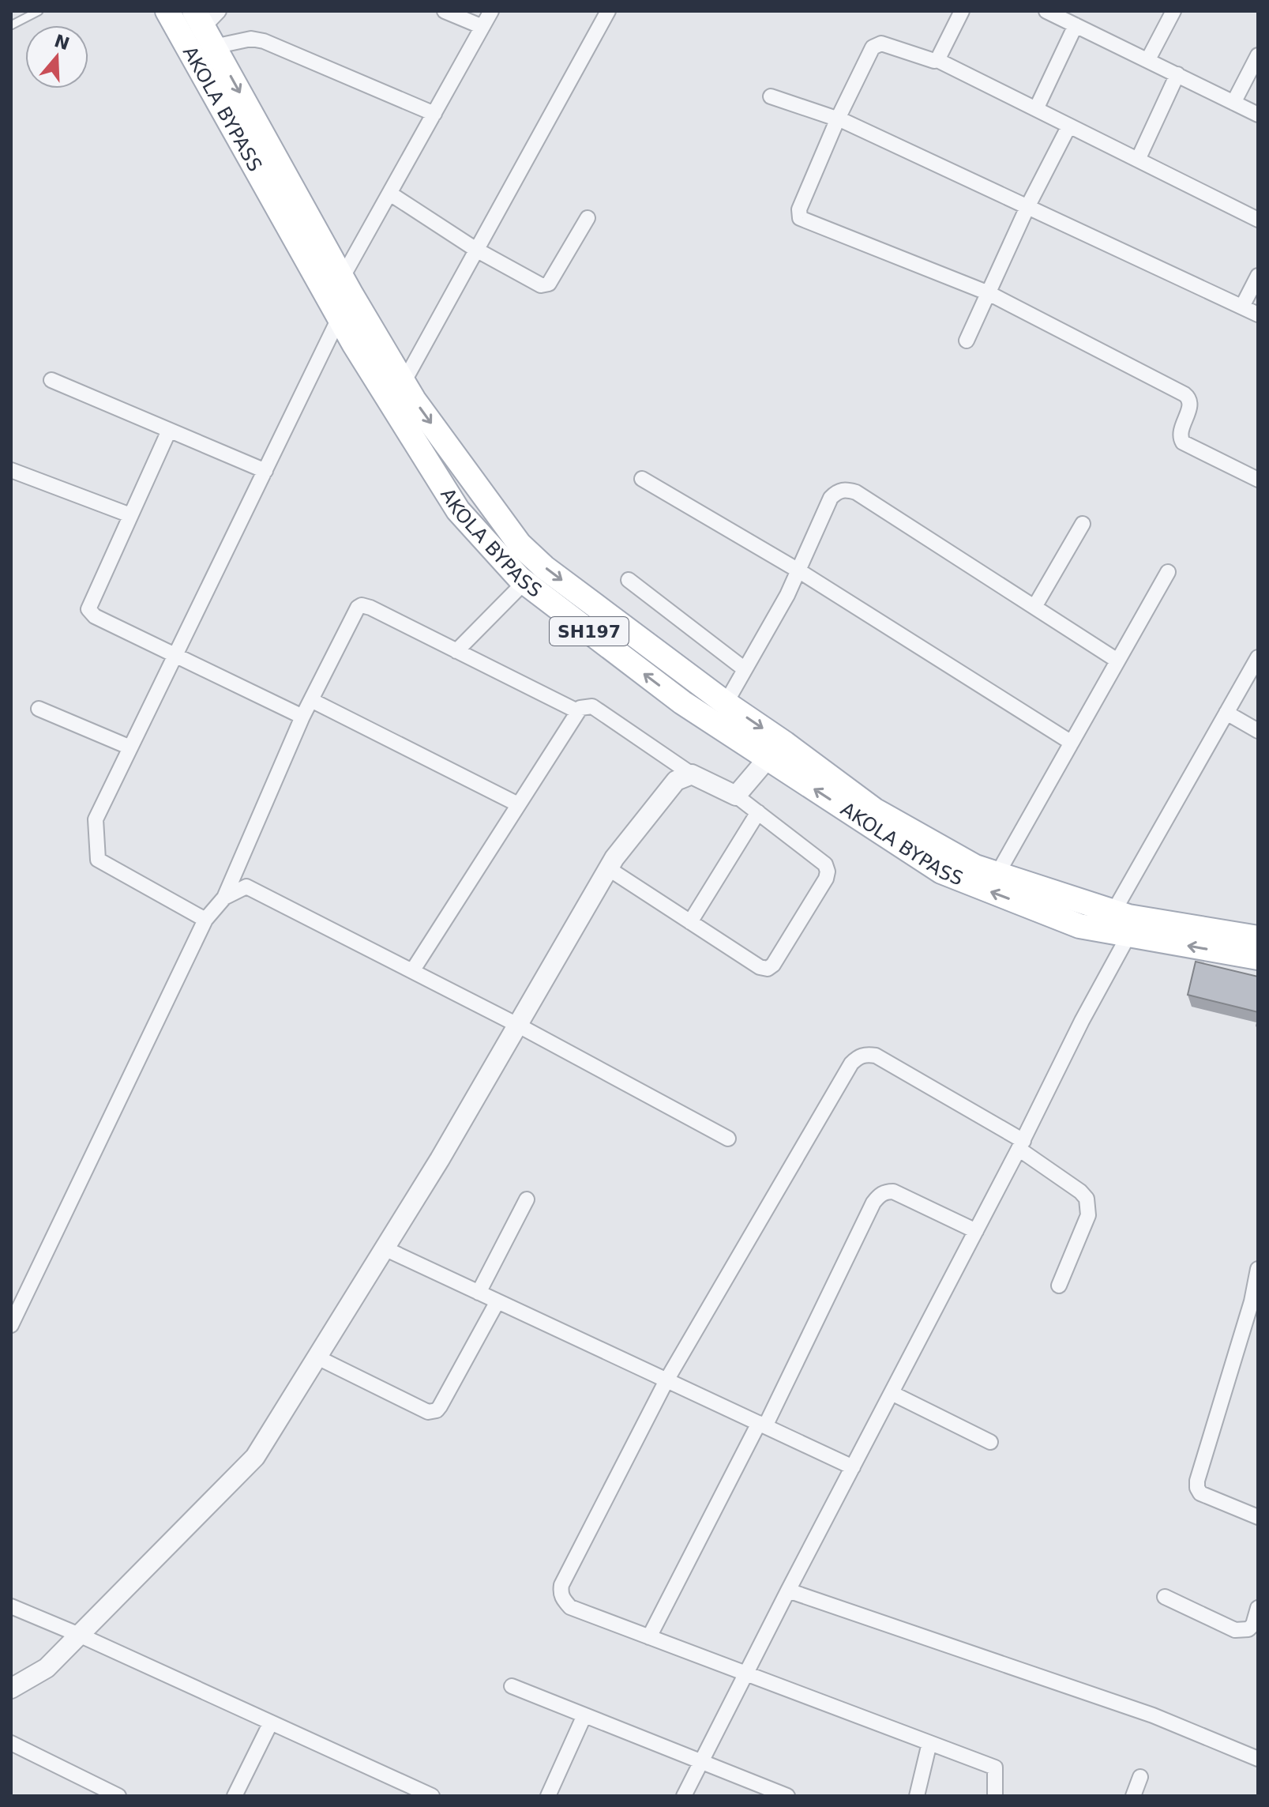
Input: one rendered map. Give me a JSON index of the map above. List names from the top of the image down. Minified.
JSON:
{"streets":{"main road":["AKOLA BYPASS","SH197"]},"north":"top"}
